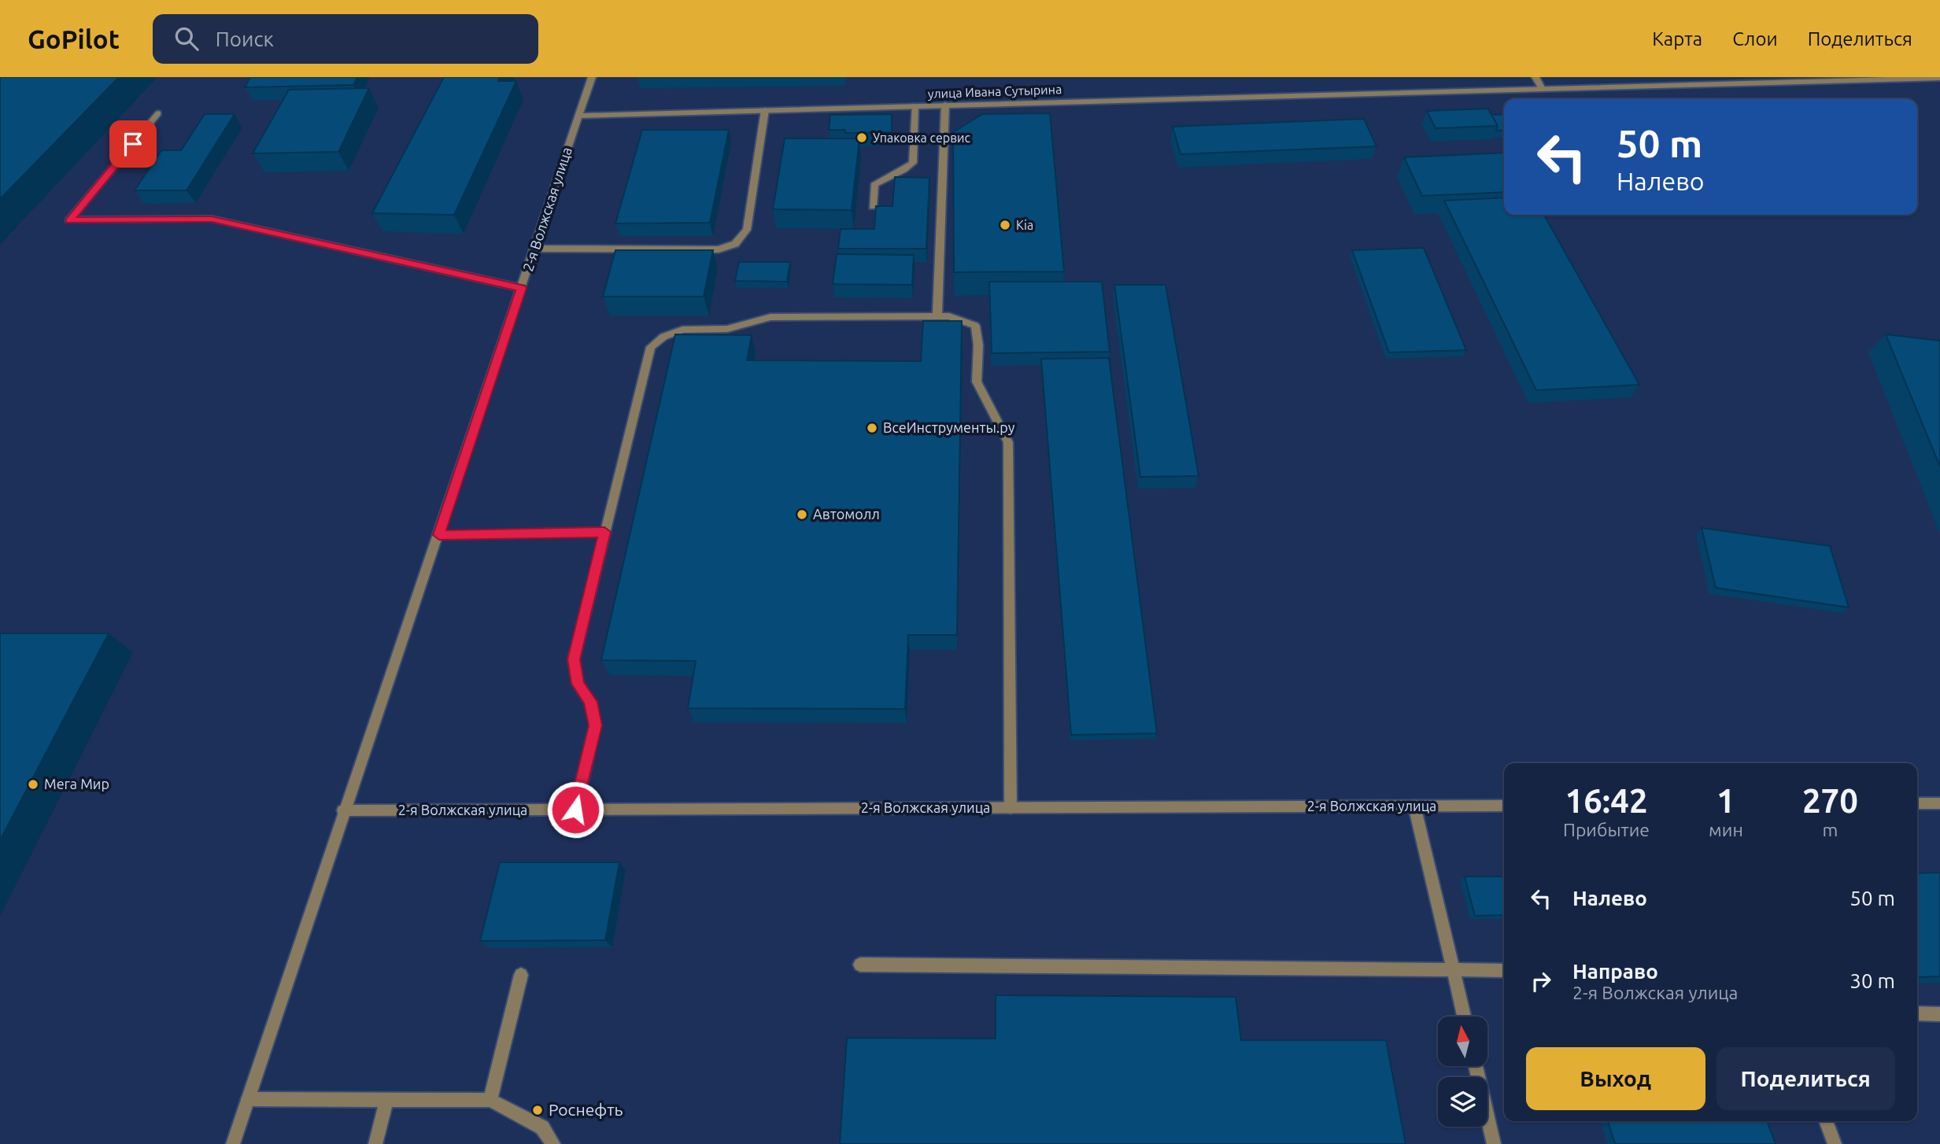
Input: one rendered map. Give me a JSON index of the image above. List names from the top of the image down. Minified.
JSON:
{"streets":{"street":["улица Ивана Сутырина","2-я Волжская улица"]},"crossings":[["улица Ивана Сутырина","2-я Волжская улица"]],"places":["Упаковка сервис","Kia","ВсеИнструменты.ру","Автомолл","Мега Мир","Роснефть"],"north":"top","page":{"header":"GoPilot","search":"Поиск","nav":["Карта","Слои","Поделиться"],"turn":["50 m","Налево"],"eta":["16:42","Прибытие","1","мин","270","m"],"list":[{"name":"Налево","value":"50 m"},{"name":"Направо","note":"2-я Волжская улица","value":"30 m"}],"buttons":["Выход","Поделиться"]}}
